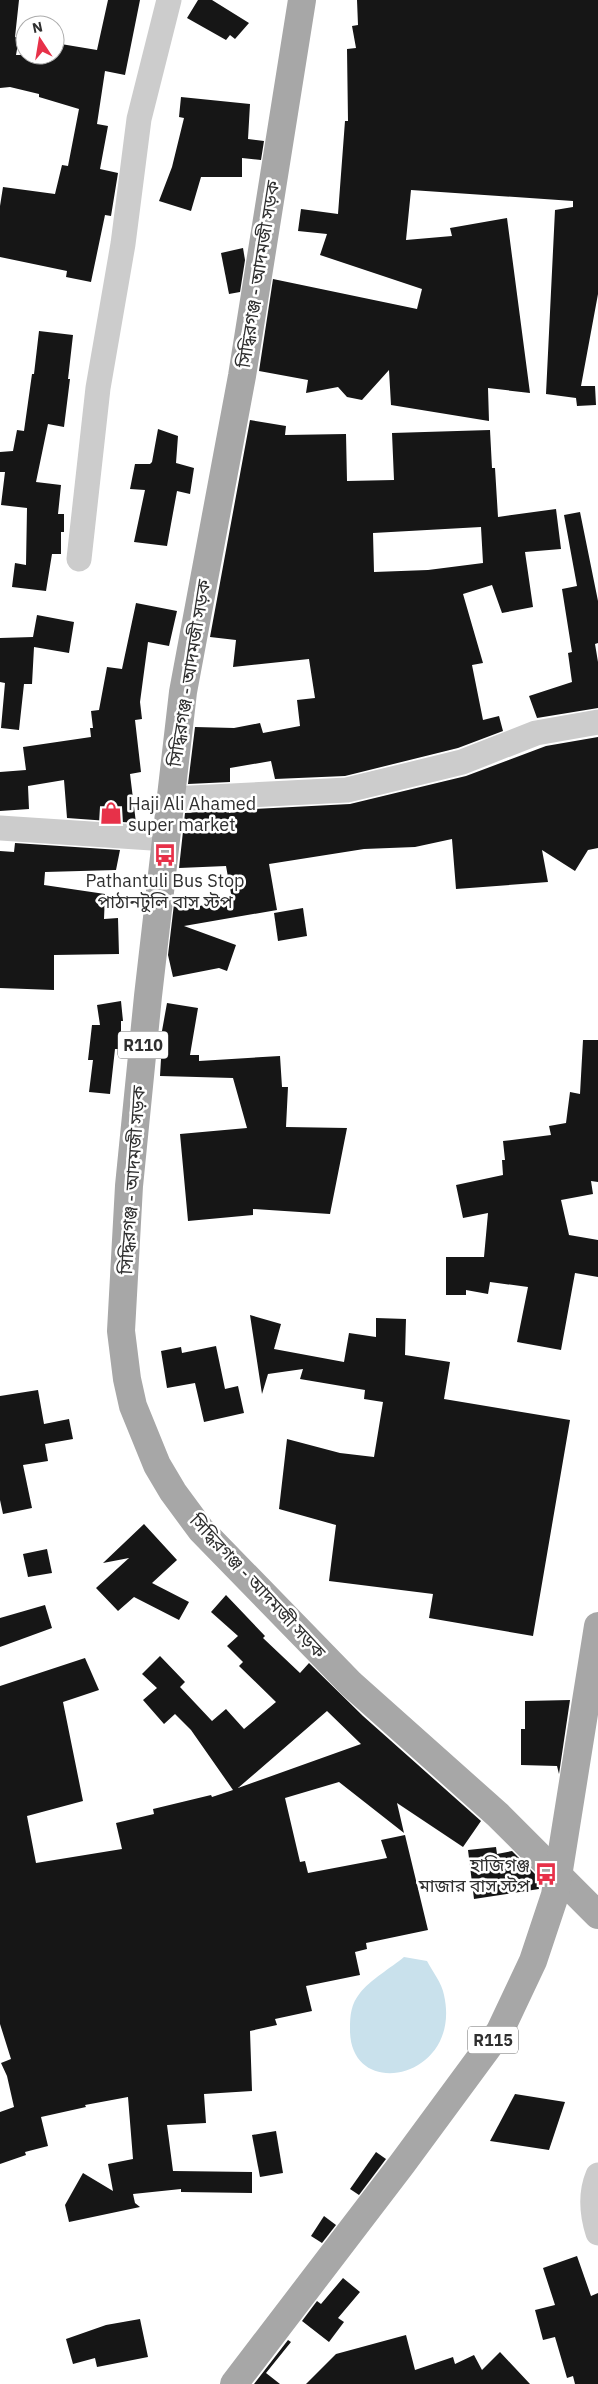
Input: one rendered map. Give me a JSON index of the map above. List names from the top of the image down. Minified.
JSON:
{"streets":{"main road":["সিদ্ধিরগঞ্জ - আদমজী সড়ক","R110","R115"]},"crossings":[["সিদ্ধিরগঞ্জ - আদমজী সড়ক","R115"]],"places":{"shop":["Haji Ali Ahamed super market"],"bus stop":["Pathantuli Bus Stop পাঠানটুলি বাস স্টপ","হাজিগঞ্জ মাজার বাস স্টপ"]},"north":"top"}
